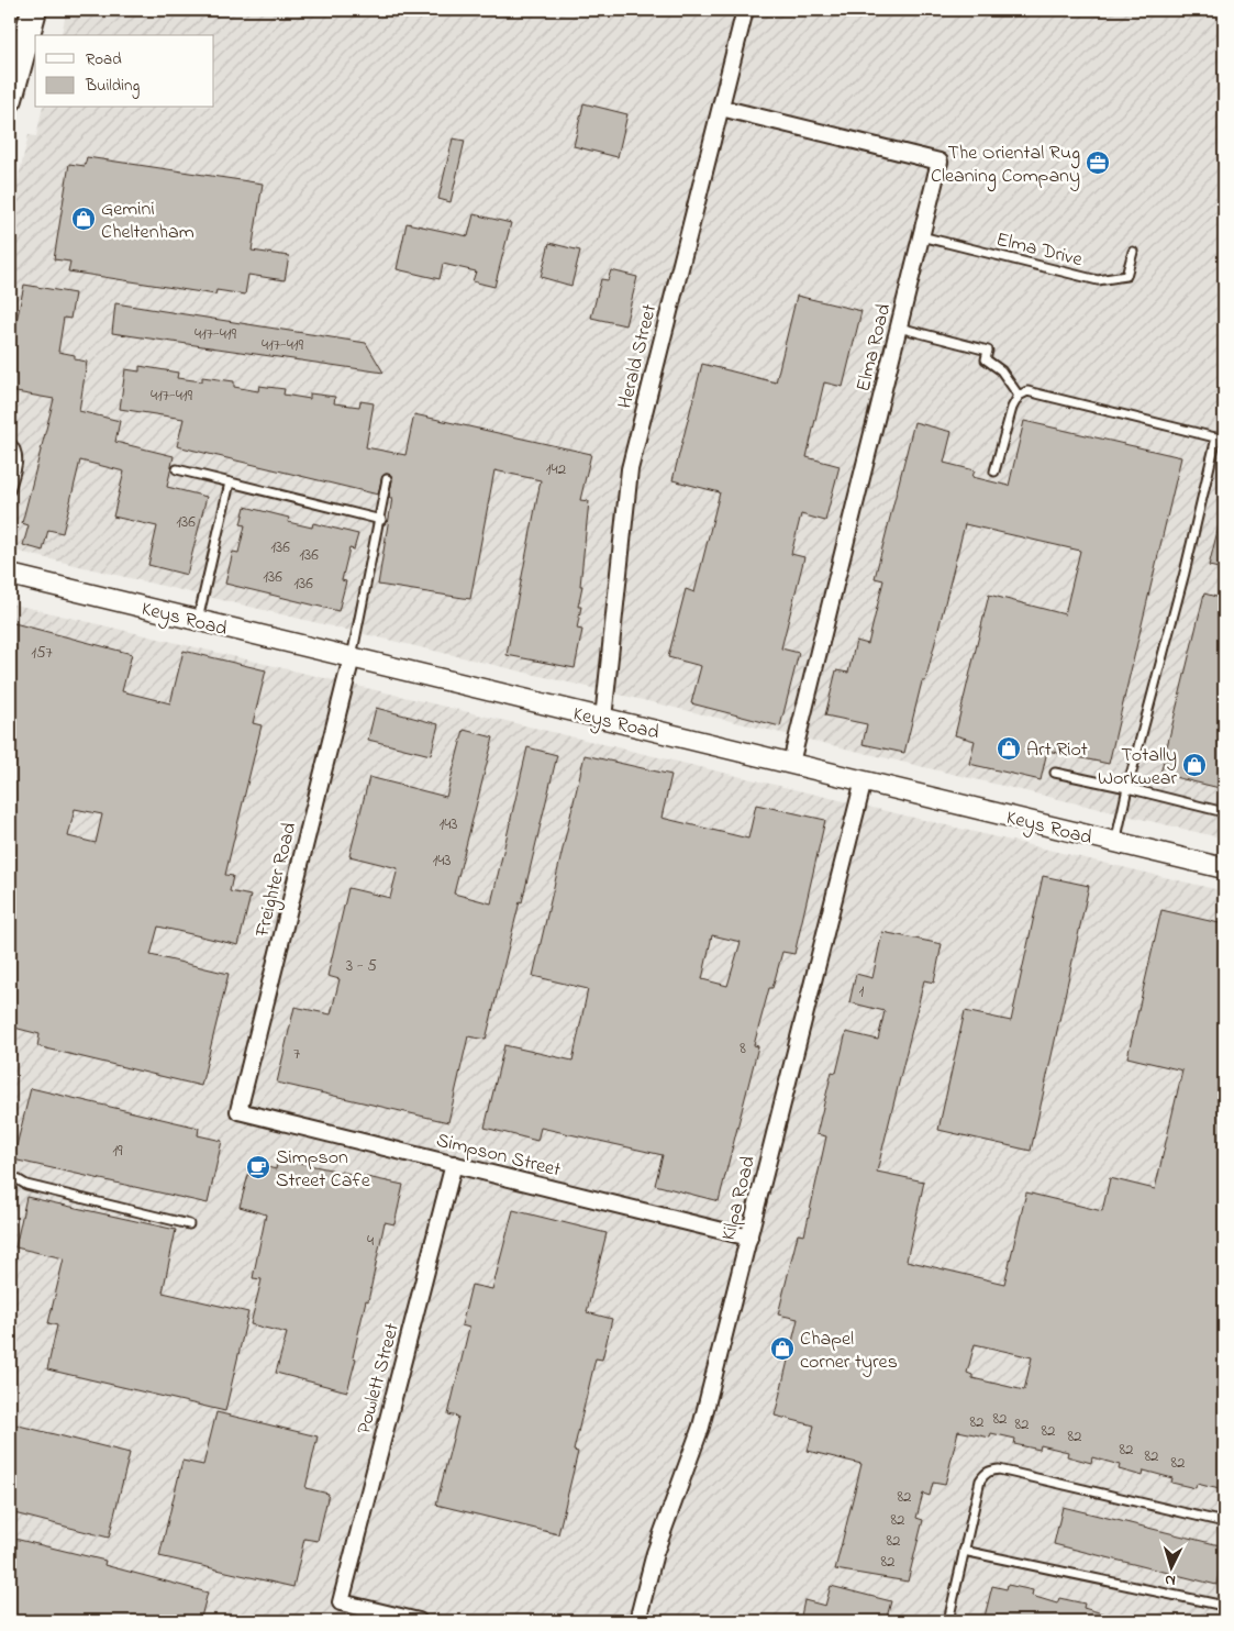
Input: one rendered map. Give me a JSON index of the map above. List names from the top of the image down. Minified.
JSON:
{"streets":{"street":["Elma Road","Herald Street","Keys Road","Freighter Road","Simpson Street","Kilpa Road","Powlett Street"],"lane":["Elma Drive"]},"crossings":[["Elma Drive","Elma Road"],["Elma Road","Herald Street"],["Elma Road","Keys Road"],["Herald Street","Keys Road"],["Keys Road","Freighter Road"],["Keys Road","Kilpa Road"],["Freighter Road","Simpson Street"],["Simpson Street","Kilpa Road"],["Simpson Street","Powlett Street"]],"places":{"office":["The Oriental Rug Cleaning Company"],"shop":["Gemini Cheltenham","Art Riot","Totally Workwear","Chapel corner tyres"],"cafe":["Simpson Street Cafe"]},"house_numbers":["417-419","417-419","417-419","142","136","136","136","136","136","157","143","143","3 - 5","1","8","7","19","4","82","82","82","82","82","82","82","82","82","82","82","82"],"legend":["Road","Building"],"north":"bottom"}
